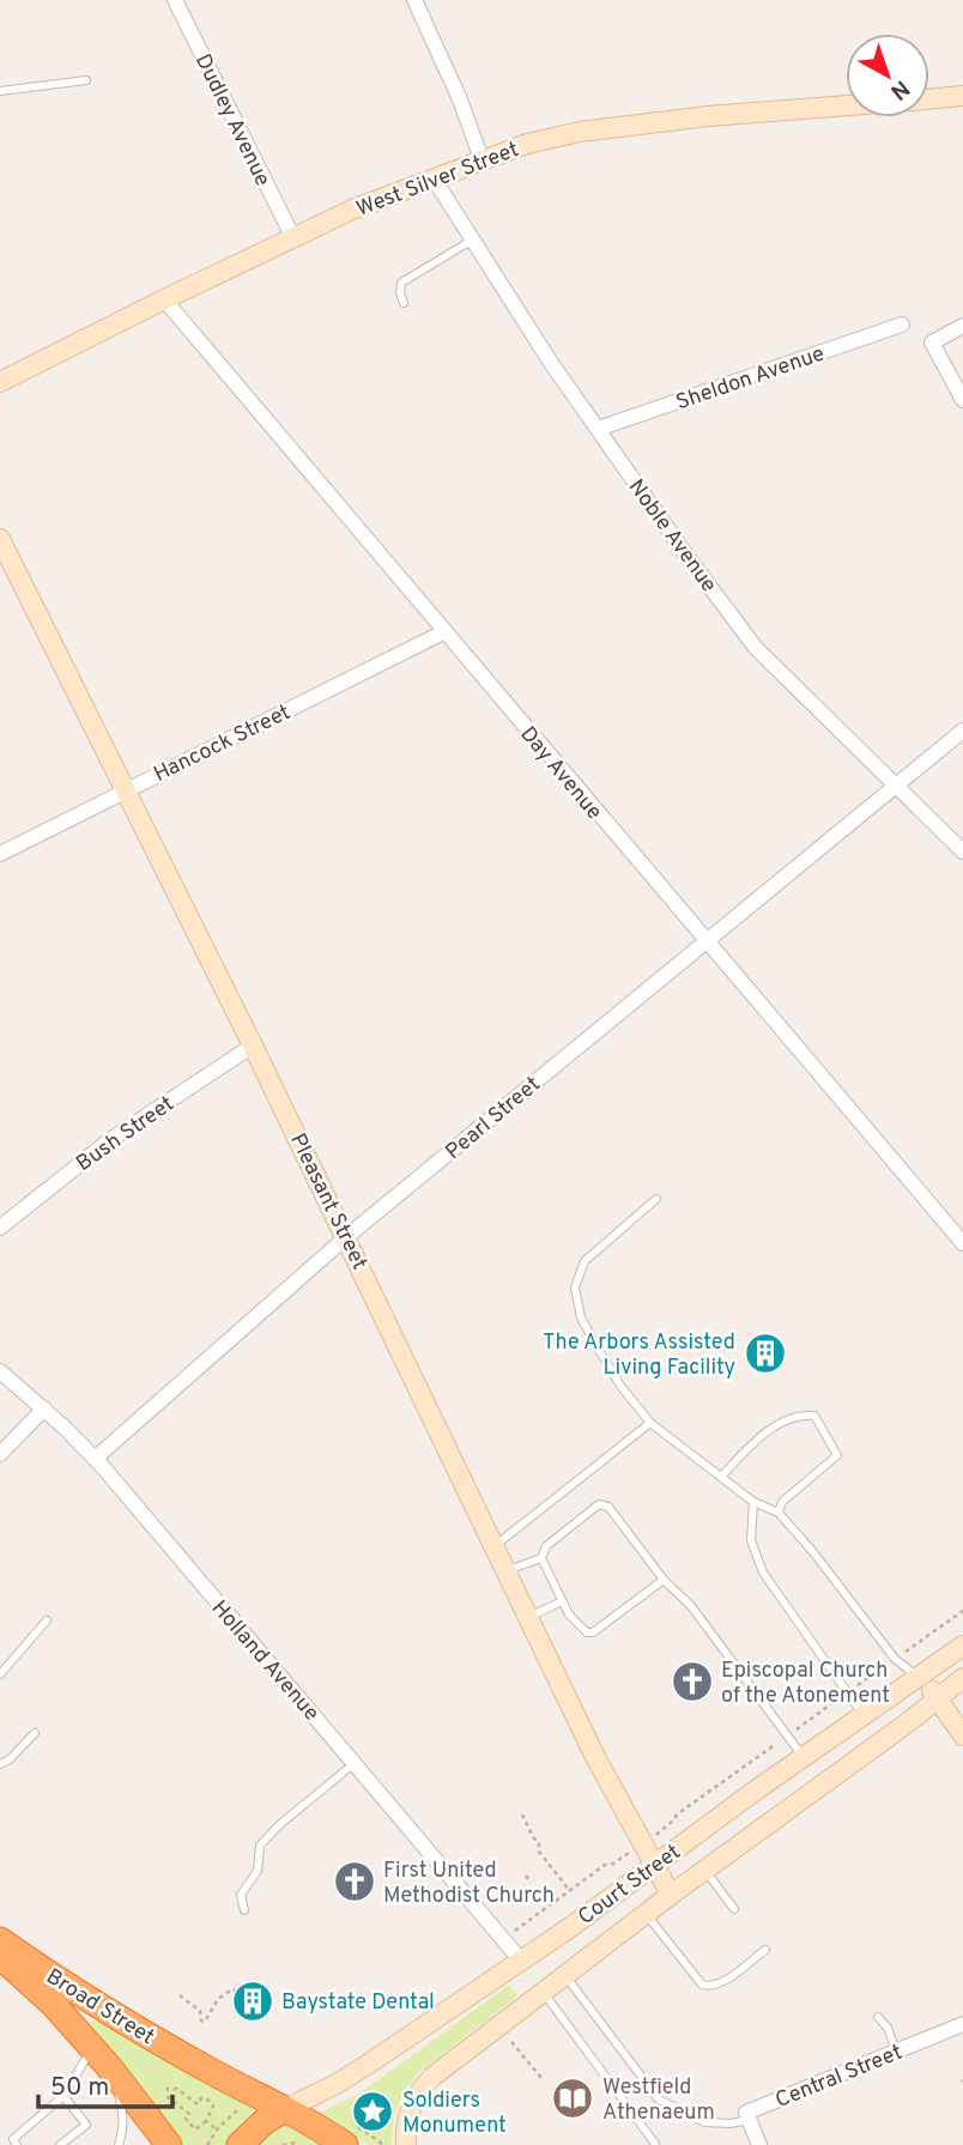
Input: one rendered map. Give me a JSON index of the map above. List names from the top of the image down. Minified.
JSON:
{"streets":{"highway":["Broad Street"],"main road":["West Silver Street","Pleasant Street","Court Street"],"street":["Dudley Avenue","Sheldon Avenue","Noble Avenue","Hancock Street","Day Avenue","Pearl Street","Bush Street","Holland Avenue","Central Street"]},"crossings":[["Dudley Avenue","West Silver Street"],["West Silver Street","Noble Avenue"],["West Silver Street","Day Avenue"],["Sheldon Avenue","Noble Avenue"],["Noble Avenue","Pearl Street"],["Hancock Street","Day Avenue"],["Hancock Street","Pleasant Street"],["Day Avenue","Pearl Street"],["Pearl Street","Pleasant Street"],["Pearl Street","Holland Avenue"],["Bush Street","Pleasant Street"],["Pleasant Street","Court Street"],["Holland Avenue","Court Street"],["Court Street","Broad Street"]],"places":{"building":["The Arbors Assisted Living Facility","Baystate Dental"],"church":["Episcopal Church of the Atonement","First United Methodist Church"],"library":["Westfield Athenaeum"],"place":["Soldiers Monument"]},"scale_bar":"50 m","north":"bottom right"}
